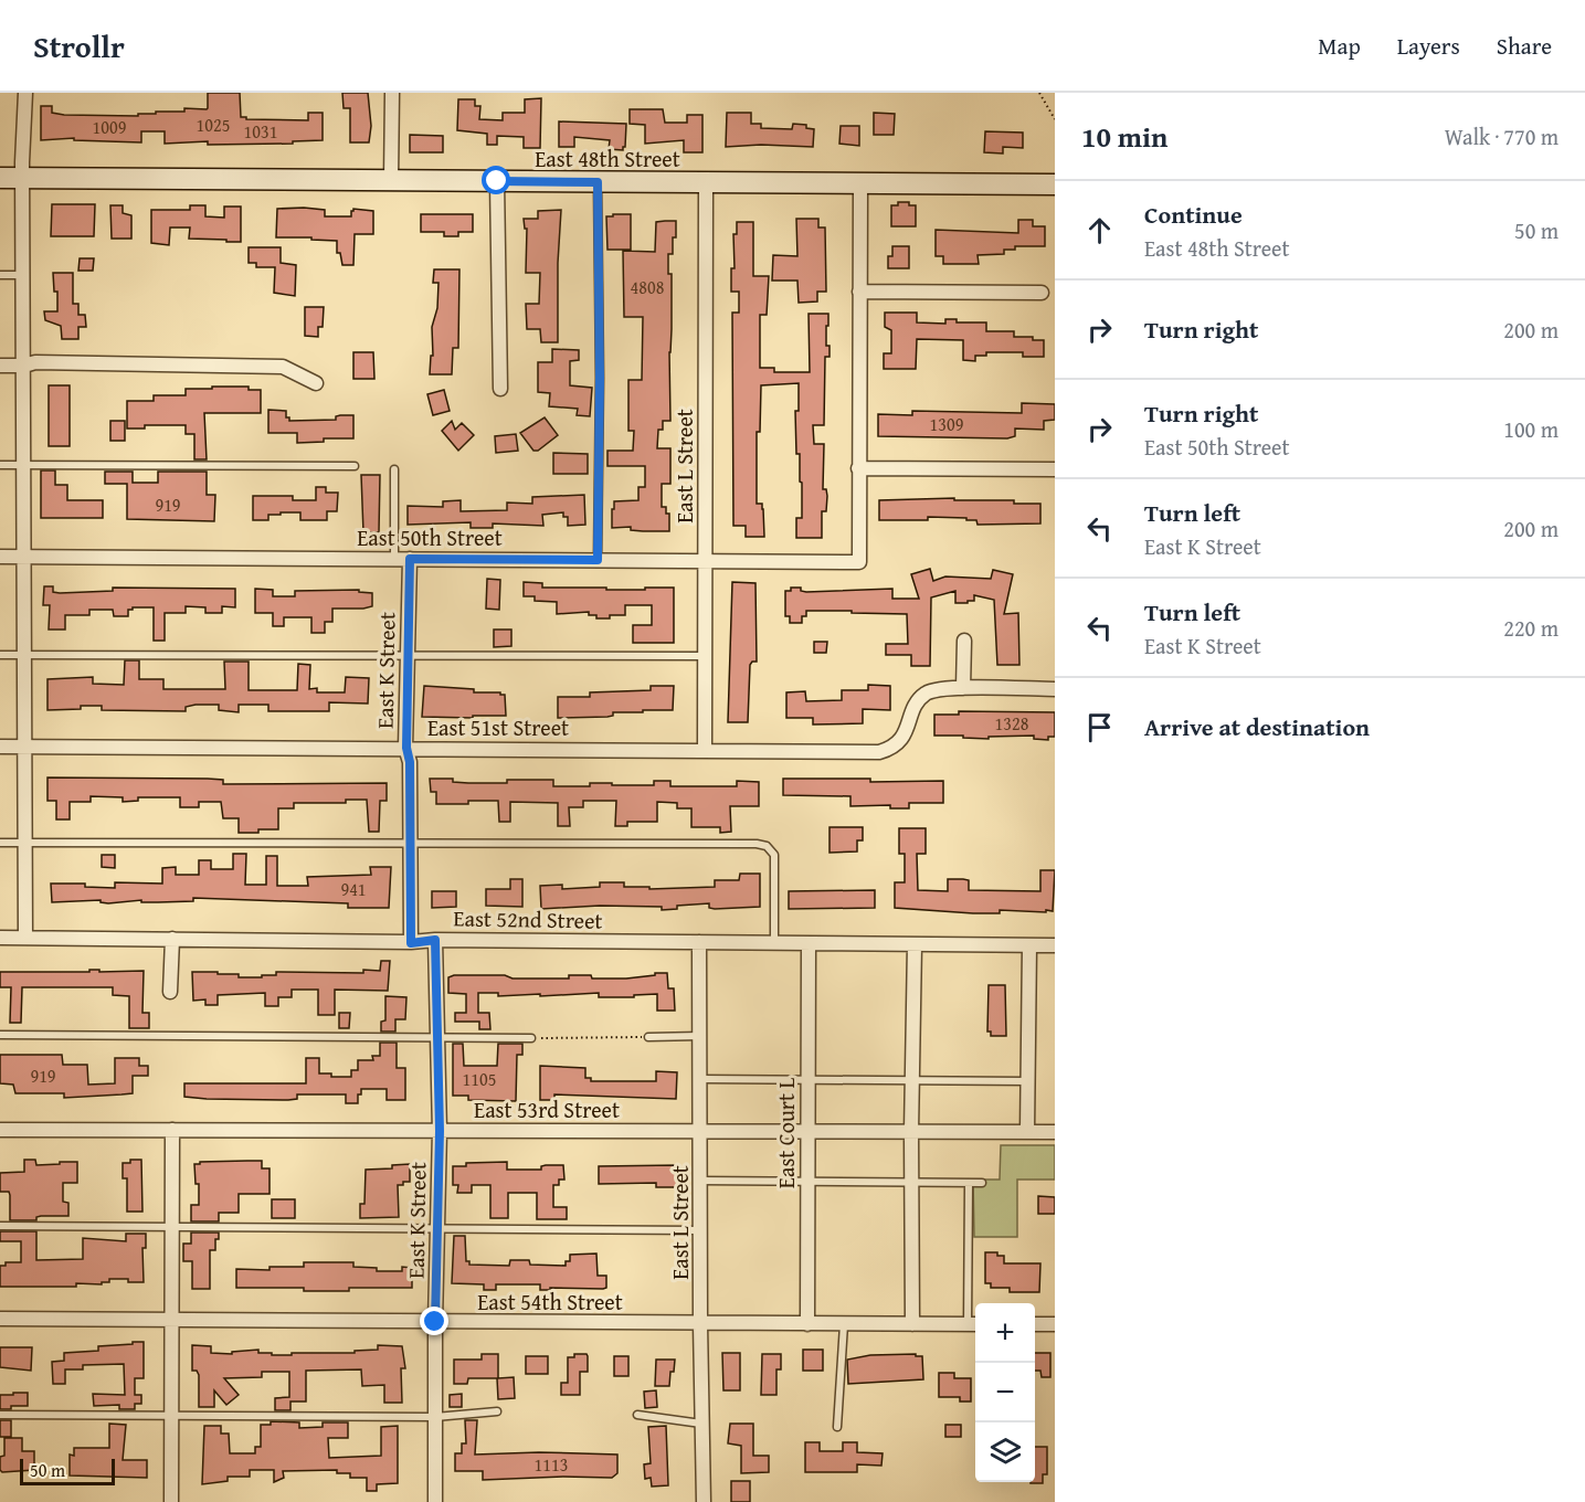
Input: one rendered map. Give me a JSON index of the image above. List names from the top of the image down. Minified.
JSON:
{"streets":{"street":["East 48th Street","East L Street","East 50th Street","East K Street","East 51st Street","East 52nd Street","East 53rd Street","East Court L","East 54th Street"]},"crossings":[["East 48th Street","East L Street"],["East L Street","East 50th Street"],["East L Street","East 51st Street"],["East L Street","East 52nd Street"],["East L Street","East 53rd Street"],["East L Street","East 54th Street"],["East 50th Street","East K Street"],["East K Street","East 51st Street"],["East K Street","East 52nd Street"],["East K Street","East 53rd Street"],["East K Street","East 54th Street"],["East 52nd Street","East Court L"],["East 53rd Street","East Court L"],["East Court L","East 54th Street"]],"house_numbers":["1025","1009","1031","4808","1309","919","1328","941","919","1105","1113"],"scale_bar":"50 m","page":{"header":"Strollr","nav":["Map","Layers","Share"],"heading":["10 min","Walk · 770 m"],"list":[["Continue","East 48th Street","50 m"],["Turn right","200 m"],["Turn right","East 50th Street","100 m"],["Turn left","East K Street","200 m"],["Turn left","East K Street","220 m"],"Arrive at destination"],"map_buttons":["+","−"],"scale":"50 m"}}
